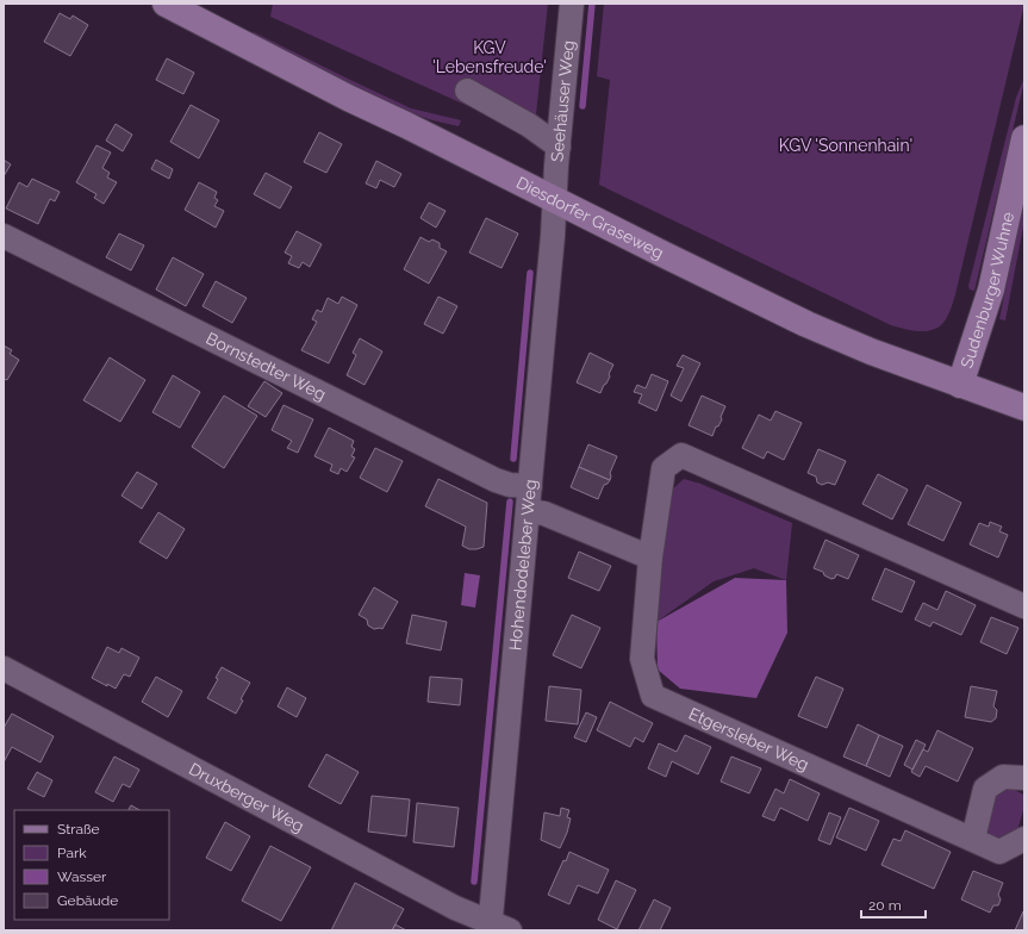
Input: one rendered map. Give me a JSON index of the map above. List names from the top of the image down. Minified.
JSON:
{"streets":{"main road":["Diesdorfer Graseweg","Sudenburger Wuhne"],"street":["Seehäuser Weg","Bornstedter Weg","Hohendodeleber Weg","Etgersleber Weg","Druxberger Weg"]},"crossings":[["Seehäuser Weg","Diesdorfer Graseweg"],["Seehäuser Weg","Hohendodeleber Weg"],["Diesdorfer Graseweg","Sudenburger Wuhne"],["Diesdorfer Graseweg","Hohendodeleber Weg"],["Bornstedter Weg","Hohendodeleber Weg"],["Hohendodeleber Weg","Druxberger Weg"]],"parks":["KGV 'Lebensfreude'","KGV 'Sonnenhain'"],"legend":["Straße","Park","Wasser","Gebäude"],"scale_bar":"20 m"}
